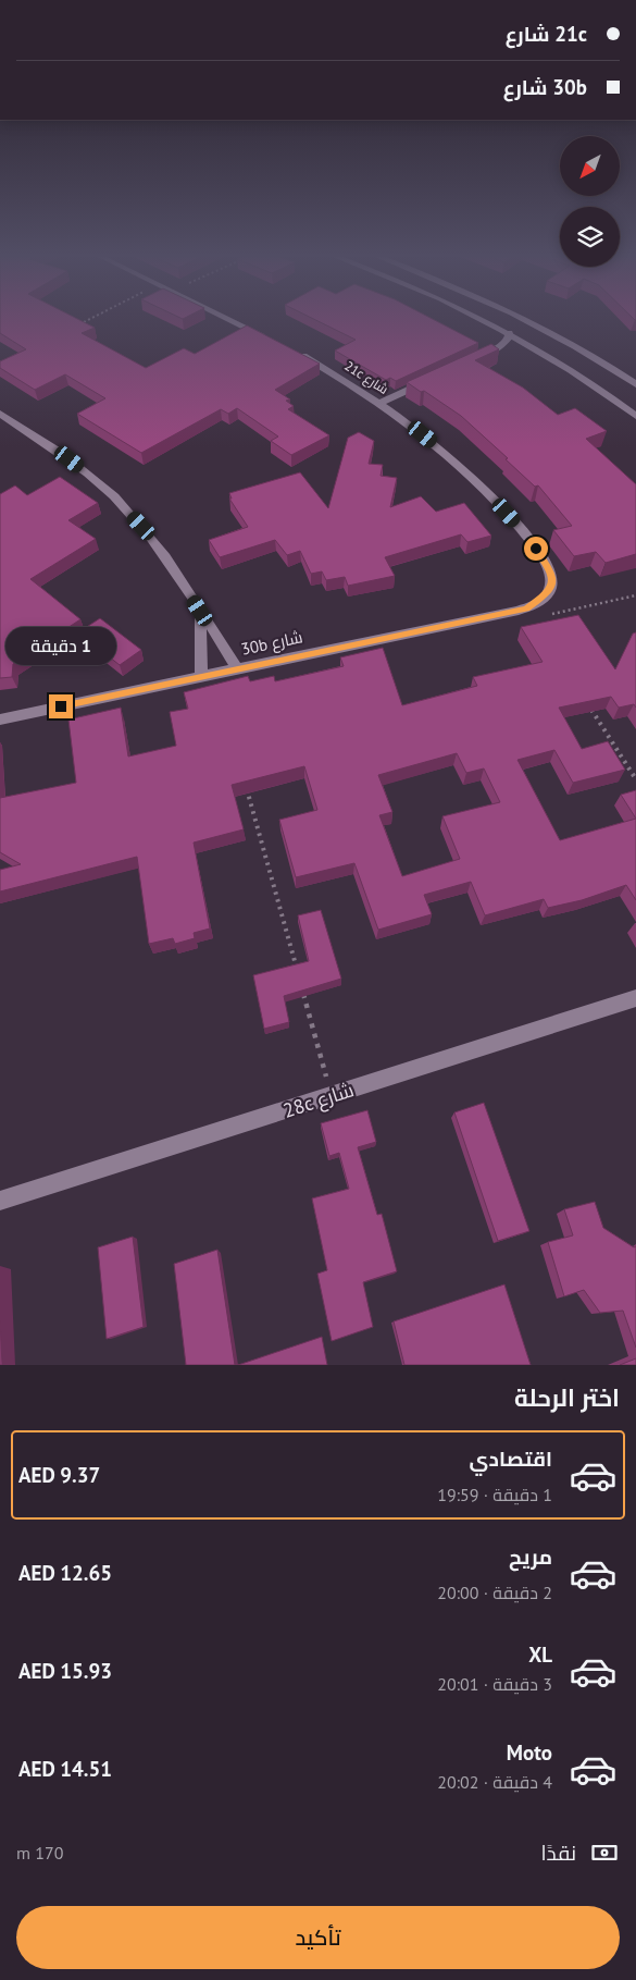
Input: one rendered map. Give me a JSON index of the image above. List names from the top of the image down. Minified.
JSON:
{"streets":{"street":["21c شارع","30b شارع","28c شارع"]},"crossings":[["21c شارع","30b شارع"]],"north":"bottom left","page":{"banner":["21c شارع","30b شارع"],"bubble":"1 دقيقة","heading":"اختر الرحلة","list":[{"name":"اقتصادي","note":"1 دقيقة · 19:59","value":"AED 9.37"},{"name":"مريح","note":"2 دقيقة · 20:00","value":"AED 12.65"},{"name":"XL","note":"3 دقيقة · 20:01","value":"AED 15.93"},{"name":"Moto","note":"4 دقيقة · 20:02","value":"AED 14.51"}],"pay":["نقدًا","170 m"],"buttons":"تأكيد"}}
